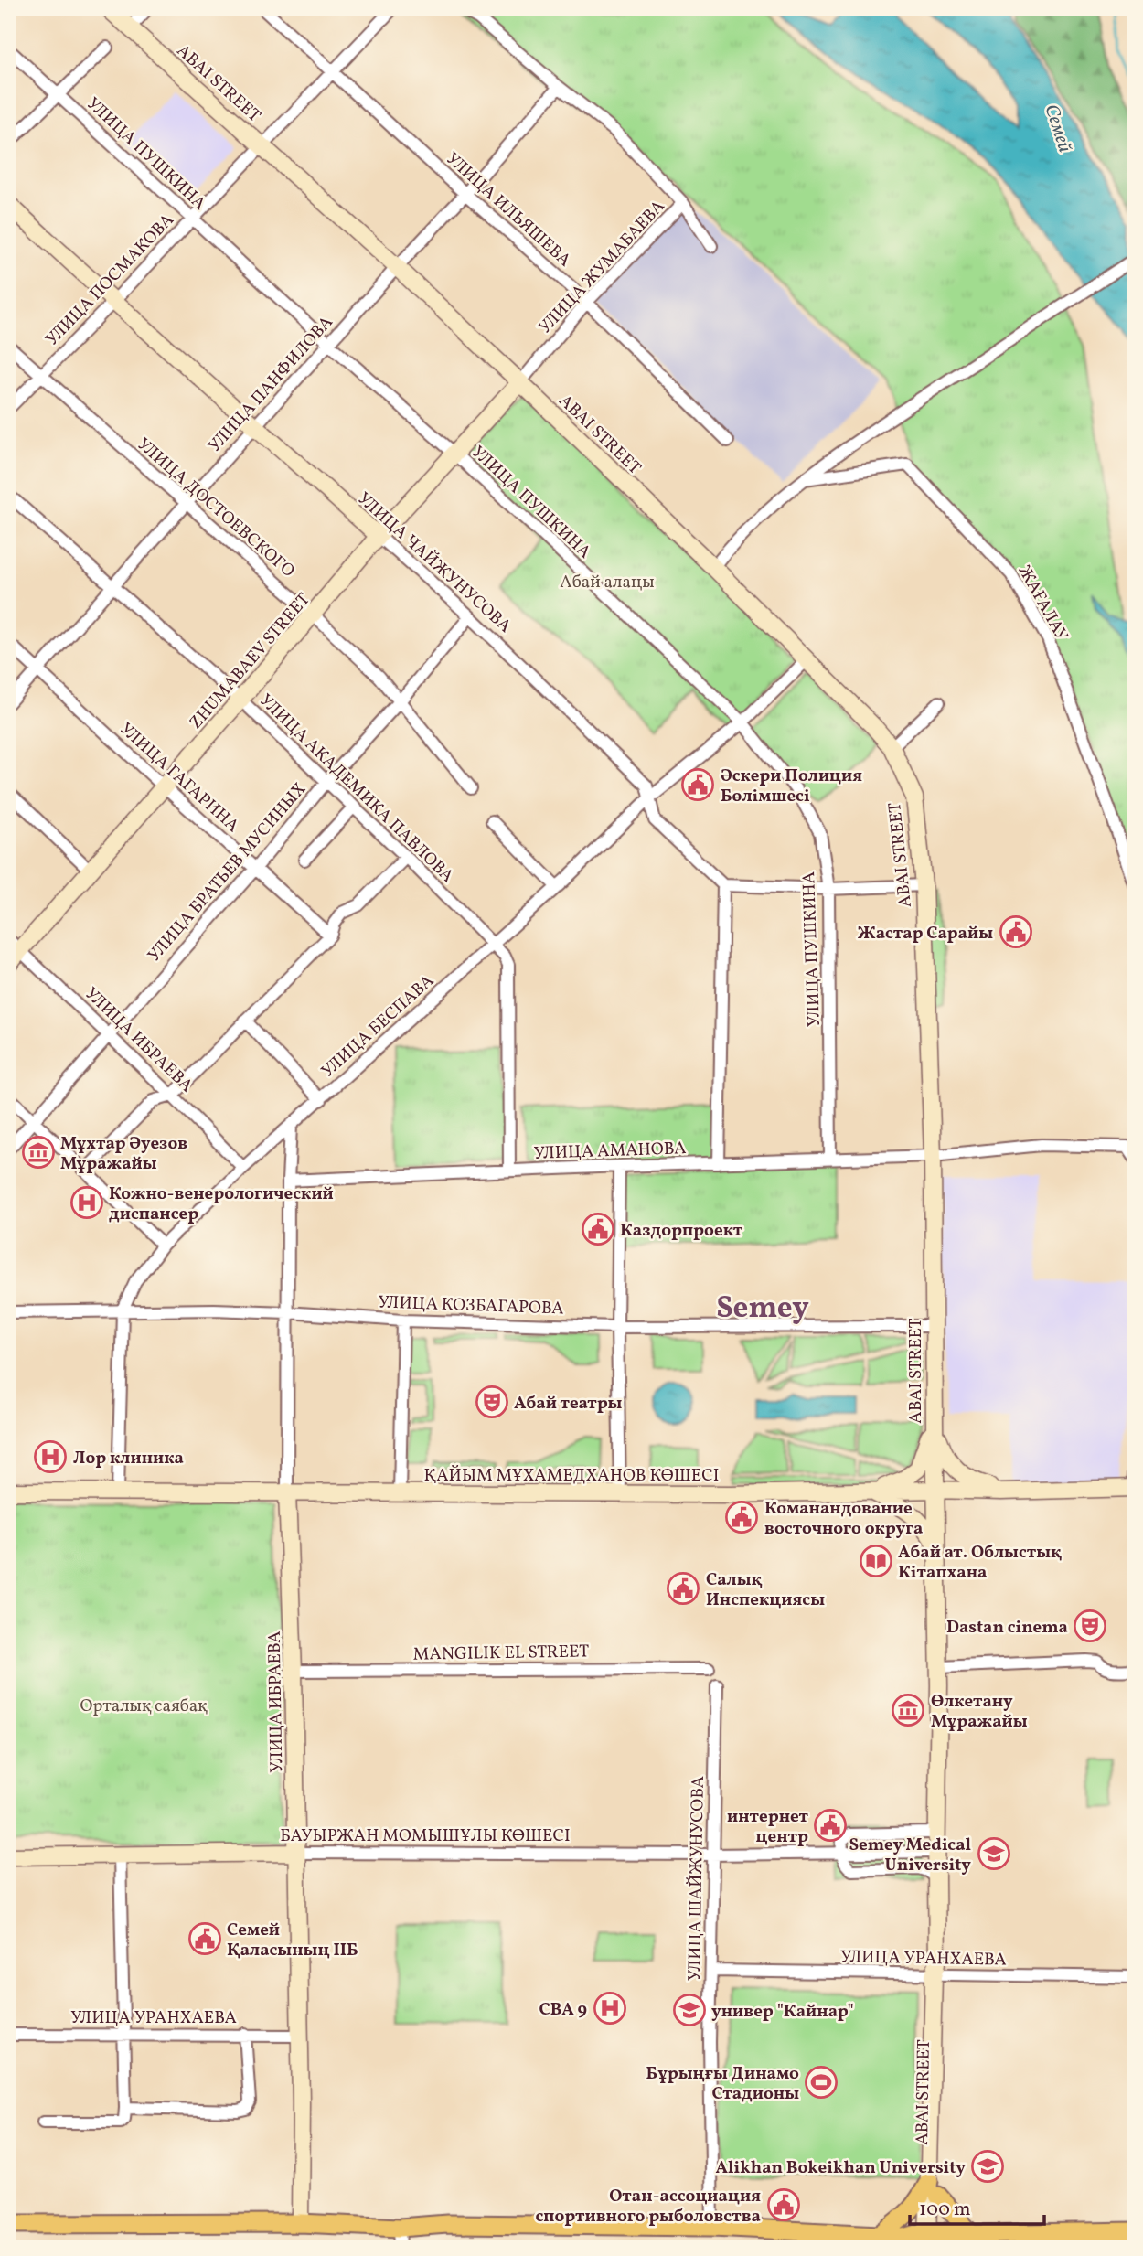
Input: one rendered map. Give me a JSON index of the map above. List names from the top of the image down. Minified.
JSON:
{"streets":{"street":["ABAI STREET","УЛИЦА ПУШКИНА","УЛИЦА ИЛЬЯШЕВА","УЛИЦА ЖУМАБАЕВА","УЛИЦА ПОСМАКОВА","УЛИЦА ПАНФИЛОВА","УЛИЦА ДОСТОЕВСКОГО","УЛИЦА ЧАЙЖУНУСОВА","ЖАҒАЛАУ","ZHUMABAEV STREET","УЛИЦА ГАГАРИНА","УЛИЦА АКАДЕМИКА ПАВЛОВА","УЛИЦА БРАТЬЕВ МУСИНЫХ","УЛИЦА БЕСПАВА","УЛИЦА ИБРАЕВА","УЛИЦА АМАНОВА","УЛИЦА КОЗБАГАРОВА","ҚАЙЫМ МҰХАМЕДХАНОВ КӨШЕСІ","MANGILIK EL STREET","БАУЫРЖАН МОМЫШҰЛЫ КӨШЕСІ","УЛИЦА ШАЙЖУНУСОВА","УЛИЦА УРАНХАЕВА"]},"crossings":[["ABAI STREET","УЛИЦА ЖУМАБАЕВА"],["ABAI STREET","УЛИЦА ПОСМАКОВА"],["ABAI STREET","УЛИЦА ПАНФИЛОВА"],["ABAI STREET","ZHUMABAEV STREET"],["ABAI STREET","УЛИЦА БЕСПАВА"],["ABAI STREET","УЛИЦА АМАНОВА"],["ABAI STREET","УЛИЦА КОЗБАГАРОВА"],["ABAI STREET","ҚАЙЫМ МҰХАМЕДХАНОВ КӨШЕСІ"],["ABAI STREET","БАУЫРЖАН МОМЫШҰЛЫ КӨШЕСІ"],["ABAI STREET","УЛИЦА УРАНХАЕВА"],["УЛИЦА ПУШКИНА","УЛИЦА ПОСМАКОВА"],["УЛИЦА ПУШКИНА","УЛИЦА ПАНФИЛОВА"],["УЛИЦА ПУШКИНА","ZHUMABAEV STREET"],["УЛИЦА ПУШКИНА","УЛИЦА БЕСПАВА"],["УЛИЦА ПУШКИНА","УЛИЦА АМАНОВА"],["УЛИЦА ИЛЬЯШЕВА","УЛИЦА ЖУМАБАЕВА"],["УЛИЦА ИЛЬЯШЕВА","УЛИЦА ПОСМАКОВА"],["УЛИЦА ИЛЬЯШЕВА","УЛИЦА ПАНФИЛОВА"],["УЛИЦА ЖУМАБАЕВА","ZHUMABAEV STREET"],["УЛИЦА ПОСМАКОВА","УЛИЦА ДОСТОЕВСКОГО"],["УЛИЦА ПОСМАКОВА","УЛИЦА ЧАЙЖУНУСОВА"],["УЛИЦА ПАНФИЛОВА","УЛИЦА ДОСТОЕВСКОГО"],["УЛИЦА ПАНФИЛОВА","УЛИЦА ЧАЙЖУНУСОВА"],["УЛИЦА ПАНФИЛОВА","УЛИЦА ГАГАРИНА"],["УЛИЦА ПАНФИЛОВА","УЛИЦА АКАДЕМИКА ПАВЛОВА"],["УЛИЦА ДОСТОЕВСКОГО","ZHUMABAEV STREET"],["УЛИЦА ДОСТОЕВСКОГО","УЛИЦА БРАТЬЕВ МУСИНЫХ"],["УЛИЦА ЧАЙЖУНУСОВА","ZHUMABAEV STREET"],["УЛИЦА ЧАЙЖУНУСОВА","УЛИЦА БРАТЬЕВ МУСИНЫХ"],["УЛИЦА ЧАЙЖУНУСОВА","УЛИЦА БЕСПАВА"],["ZHUMABAEV STREET","УЛИЦА ГАГАРИНА"],["ZHUMABAEV STREET","УЛИЦА АКАДЕМИКА ПАВЛОВА"],["ZHUMABAEV STREET","УЛИЦА ИБРАЕВА"],["УЛИЦА ГАГАРИНА","УЛИЦА БРАТЬЕВ МУСИНЫХ"],["УЛИЦА АКАДЕМИКА ПАВЛОВА","УЛИЦА БРАТЬЕВ МУСИНЫХ"],["УЛИЦА АКАДЕМИКА ПАВЛОВА","УЛИЦА БЕСПАВА"],["УЛИЦА АКАДЕМИКА ПАВЛОВА","УЛИЦА АМАНОВА"],["УЛИЦА БРАТЬЕВ МУСИНЫХ","УЛИЦА ИБРАЕВА"],["УЛИЦА БЕСПАВА","УЛИЦА ИБРАЕВА"],["УЛИЦА БЕСПАВА","УЛИЦА КОЗБАГАРОВА"],["УЛИЦА БЕСПАВА","ҚАЙЫМ МҰХАМЕДХАНОВ КӨШЕСІ"],["УЛИЦА ИБРАЕВА","УЛИЦА АМАНОВА"],["УЛИЦА ИБРАЕВА","УЛИЦА КОЗБАГАРОВА"],["УЛИЦА ИБРАЕВА","ҚАЙЫМ МҰХАМЕДХАНОВ КӨШЕСІ"],["УЛИЦА ИБРАЕВА","MANGILIK EL STREET"],["УЛИЦА ИБРАЕВА","БАУЫРЖАН МОМЫШҰЛЫ КӨШЕСІ"],["УЛИЦА ИБРАЕВА","УЛИЦА УРАНХАЕВА"],["БАУЫРЖАН МОМЫШҰЛЫ КӨШЕСІ","УЛИЦА ШАЙЖУНУСОВА"],["УЛИЦА ШАЙЖУНУСОВА","УЛИЦА УРАНХАЕВА"]],"districts":["Semey"],"water":["Семей"],"parks":["Абай алаңы","Орталық саябақ"],"places":{"public building":["Әскери Полиция Бөлімшесі","Жастар Сарайы","Каздорпроект","Команандование восточного округа","Салық Инспекциясы","интернет центр","Семей Қаласының ІІБ","Отан-ассоциация спортивного рыболовства"],"museum":["Мұхтар Әуезов Мұражайы","Өлкетану Мұражайы"],"hospital":["Кожно-венерологический диспансер","Лор клиника","СВА 9"],"theatre":["Абай театры","Dastan cinema"],"library":["Абай ат. Облыстық Кітапхана"],"school or university":["Semey Medical University","универ \"Кайнар\"","Alikhan Bokeikhan University"],"sports":["Бұрыңғы Динамо Стадионы"]},"scale_bar":"100 m"}
